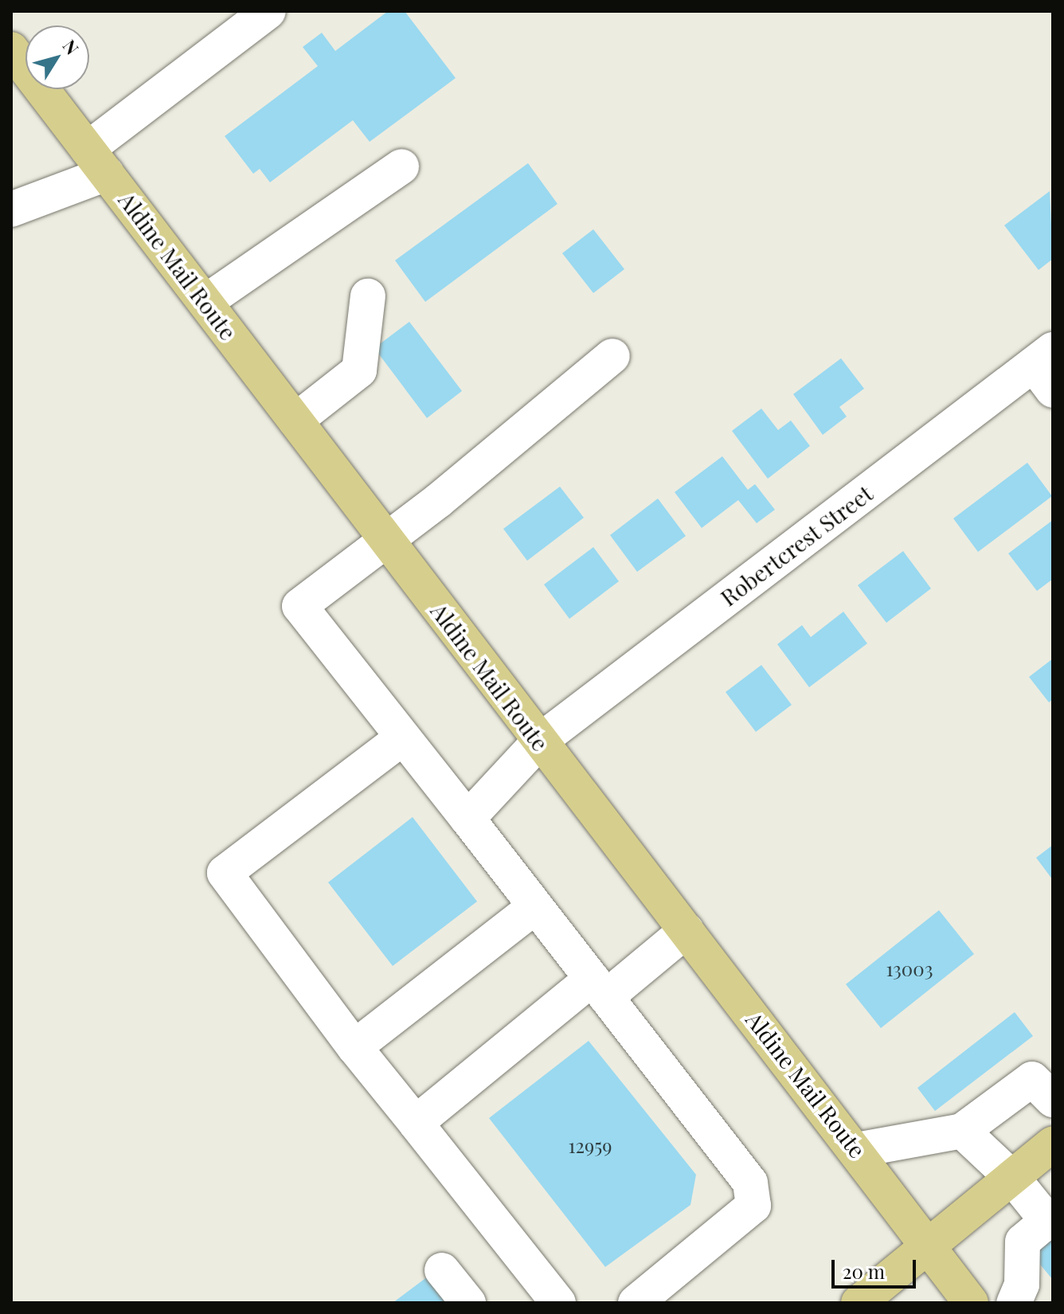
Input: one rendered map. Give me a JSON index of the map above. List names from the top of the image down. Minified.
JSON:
{"streets":{"main road":["Aldine Mail Route"],"street":["Robertcrest Street"]},"crossings":[["Aldine Mail Route","Robertcrest Street"]],"house_numbers":["13003","12959"],"scale_bar":"20 m","north":"top right"}
